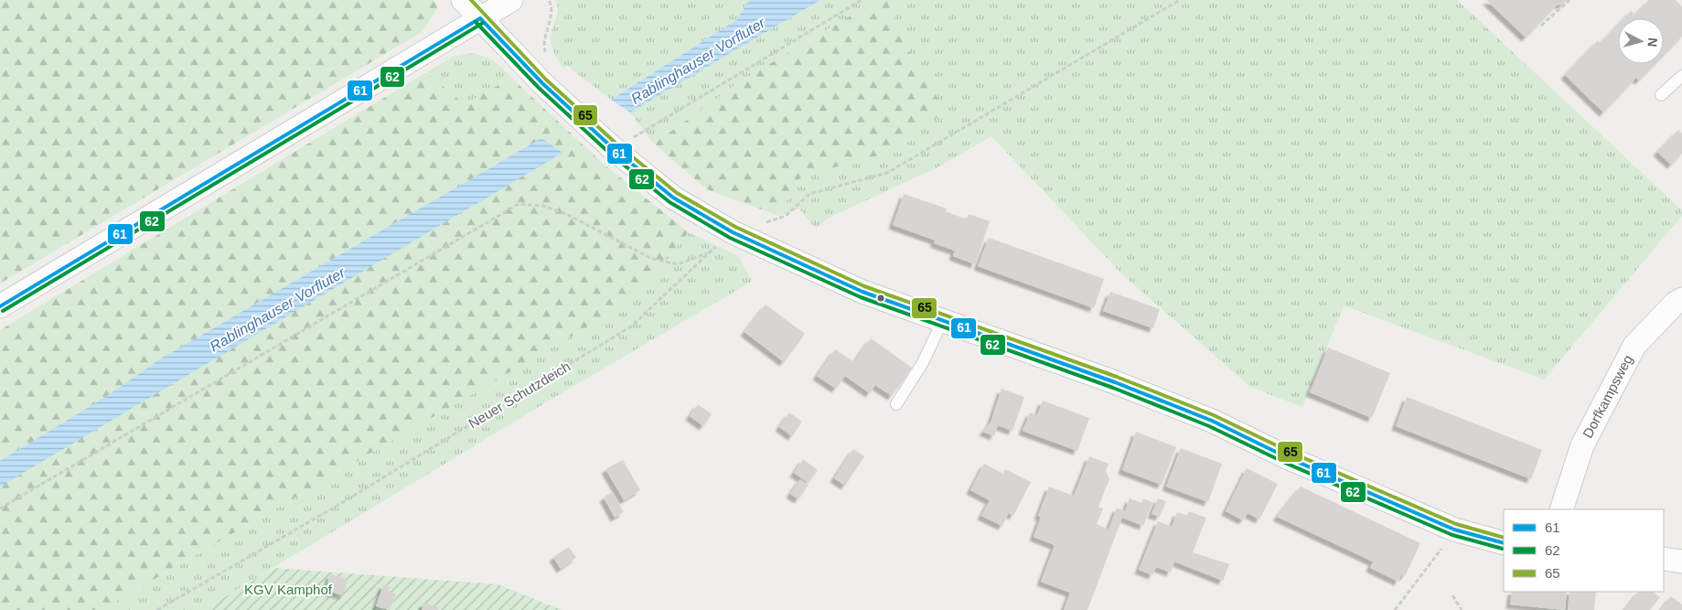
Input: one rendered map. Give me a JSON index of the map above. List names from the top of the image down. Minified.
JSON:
{"streets":{"street":["Dorfkampsweg"],"path":["Neuer Schutzdeich"]},"water":["Rablinghauser Vorfluter"],"parks":["KGV Kamphof"],"lines":["transit line 65","transit line 61","transit line 62"],"legend":["61","62","65"],"north":"right"}
